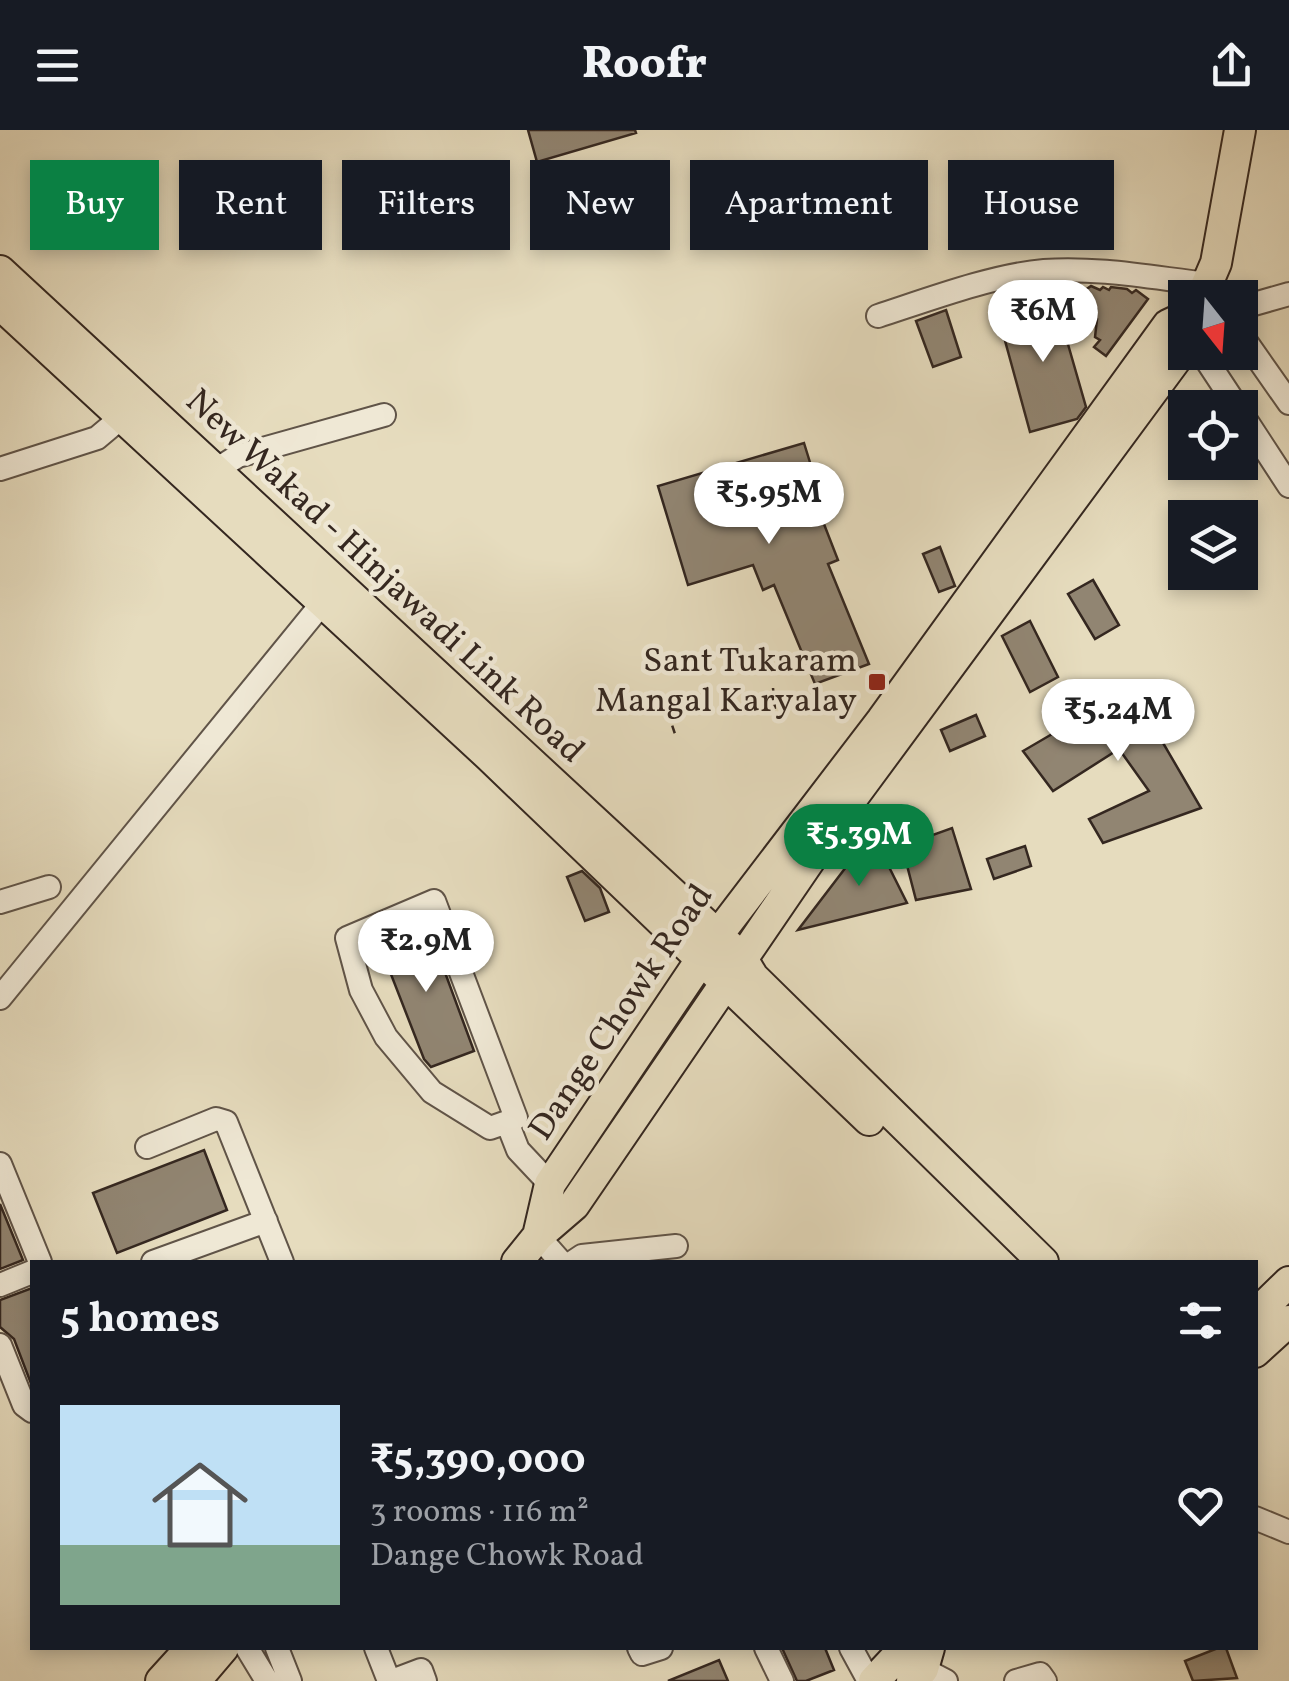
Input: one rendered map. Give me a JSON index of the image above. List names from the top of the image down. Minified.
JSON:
{"streets":{"main road":["New Wakad - Hinjawadi Link Road","Dange Chowk Road"]},"crossings":[["New Wakad - Hinjawadi Link Road","Dange Chowk Road"]],"places":{"transit":["Sant Tukaram Mangal Karyalay"]},"north":"bottom","page":{"header":"Roofr","chip":["Buy","Rent","Filters","New","Apartment","House"],"price":["₹6M","₹5.95M","₹5.24M","₹5.39M","₹2.9M"],"heading":"5 homes","list":[{"name":"₹5,390,000","note":"3 rooms · 116 m² · Dange Chowk Road"}]}}
